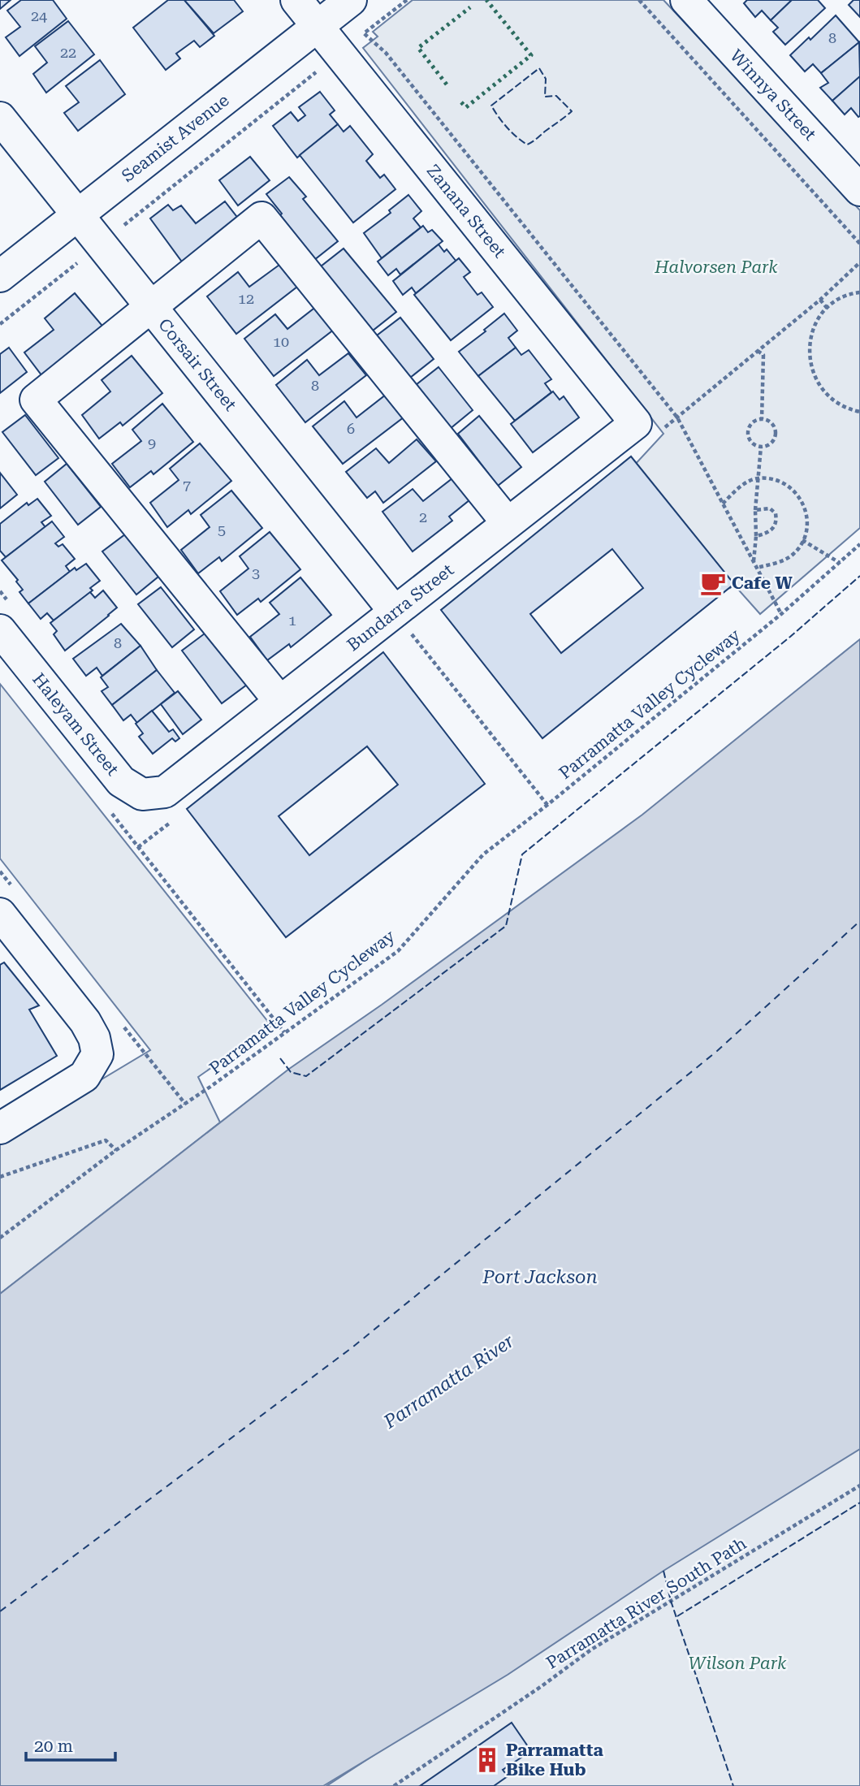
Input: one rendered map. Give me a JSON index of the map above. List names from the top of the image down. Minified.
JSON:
{"streets":{"street":["Winnya Street","Seamist Avenue","Zanana Street","Corsair Street","Bundarra Street","Haleyam Street"],"path":["Parramatta Valley Cycleway","Parramatta River South Path"]},"crossings":[["Seamist Avenue","Zanana Street"],["Seamist Avenue","Corsair Street"],["Zanana Street","Bundarra Street"],["Corsair Street","Bundarra Street"],["Bundarra Street","Haleyam Street"]],"water":["Port Jackson","Parramatta River"],"parks":["Halvorsen Park","Wilson Park"],"places":{"cafe":["Cafe W"],"building":["Parramatta Bike Hub"]},"house_numbers":["24","8","22","12","10","8","6","9","7","2","5","3","1","8"],"scale_bar":"20 m"}
